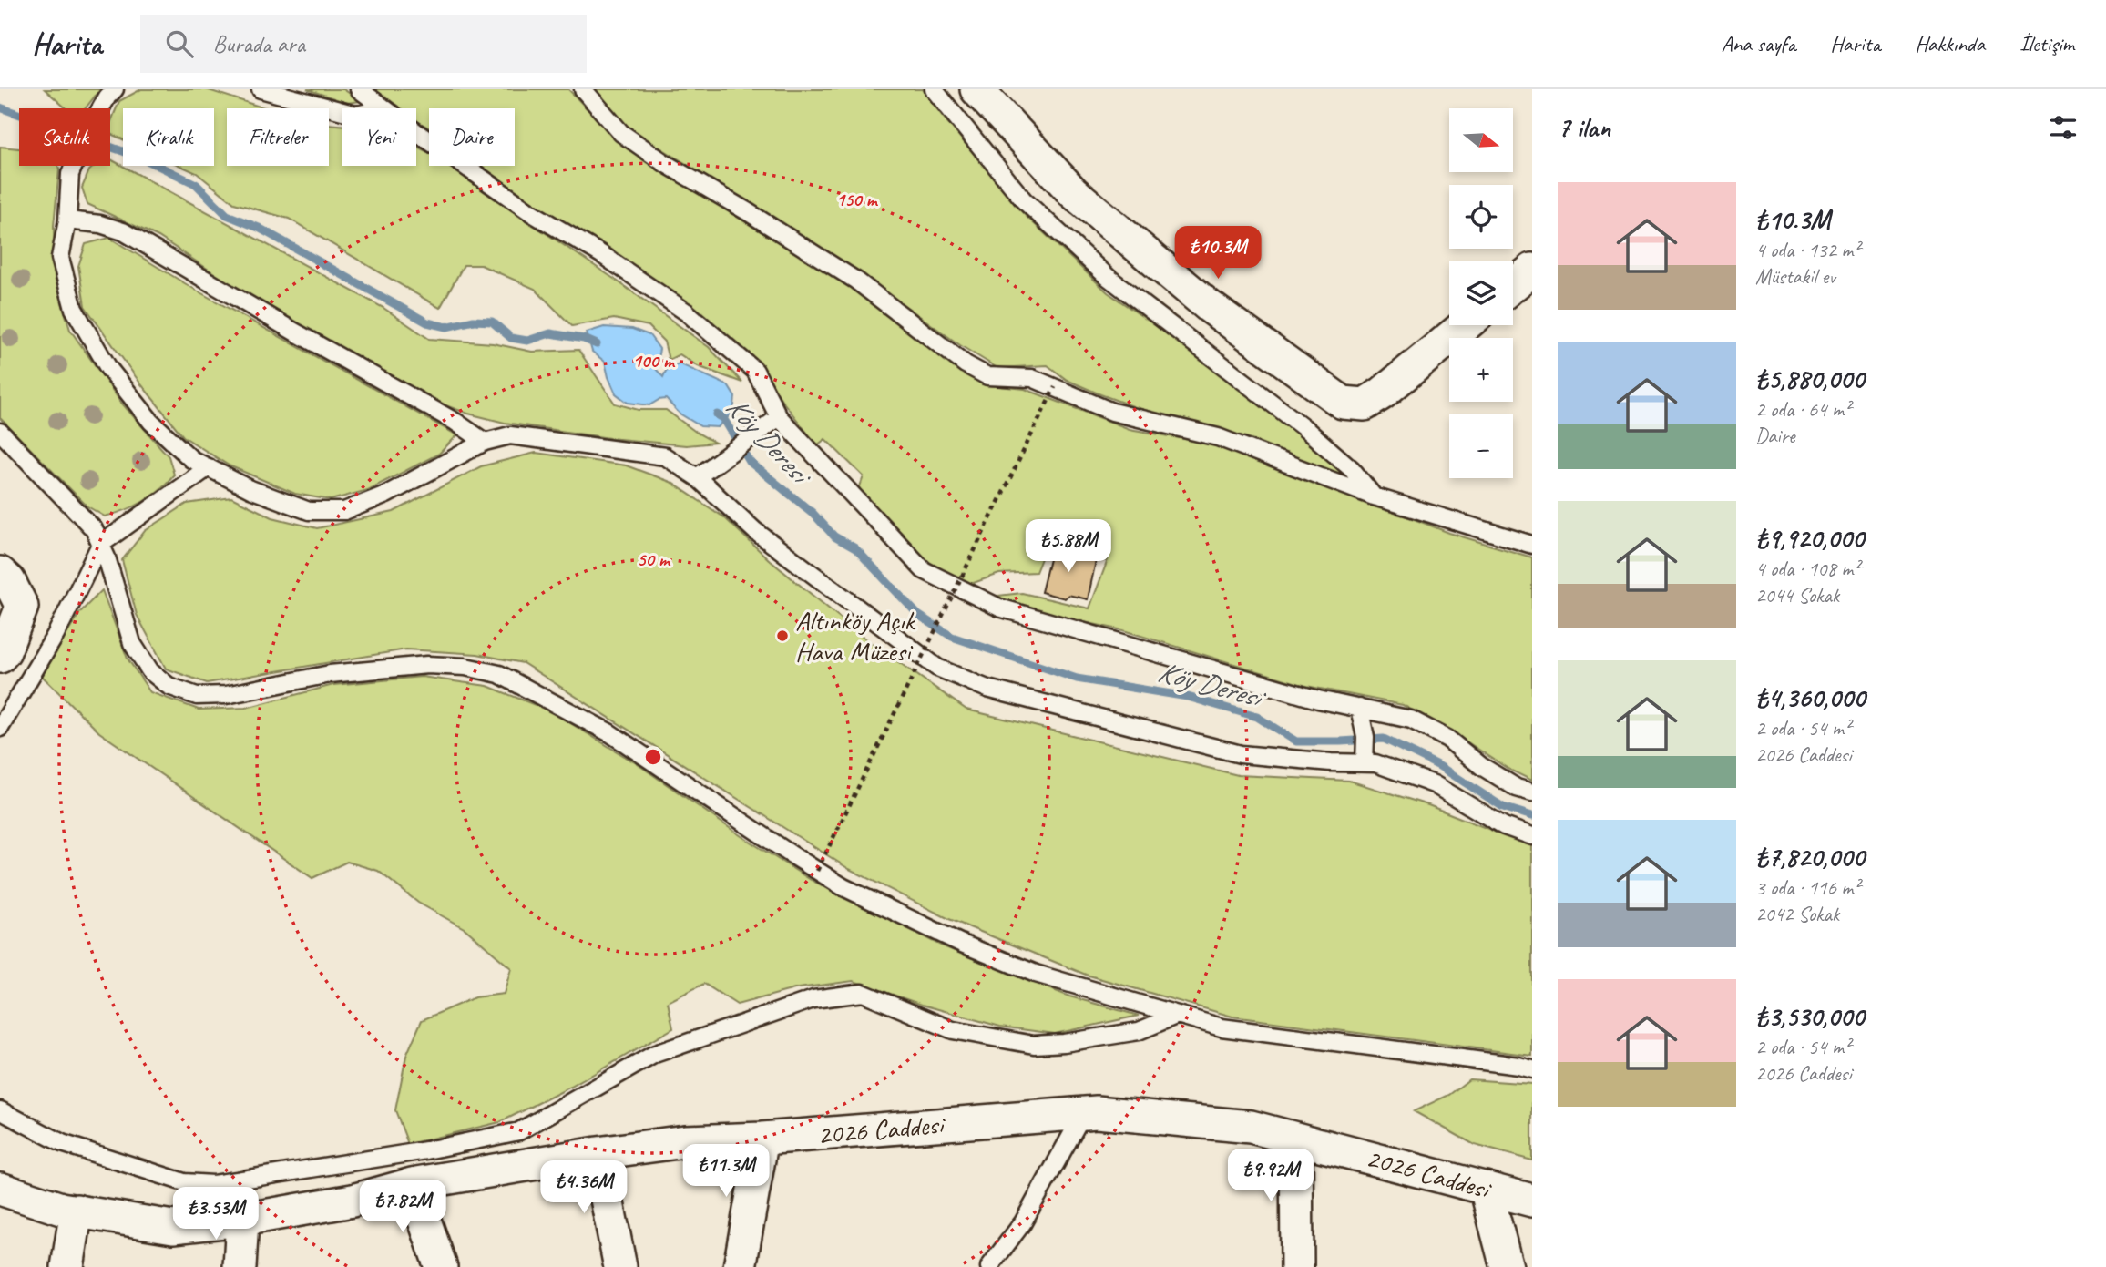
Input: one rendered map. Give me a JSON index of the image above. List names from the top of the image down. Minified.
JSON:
{"streets":{"street":["2026 Caddesi"]},"water":["Köy Deresi"],"places":["Altınköy Açık Hava Müzesi"],"north":"right","page":{"header":"Harita","search":"Burada ara","nav":["Ana sayfa","Harita","Hakkında","İletişim"],"heading":"7 ilan","map_buttons":["+","−"],"chip":["Satılık","Kiralık","Filtreler","Yeni","Daire"],"list":[{"name":"₺10.3M","note":"4 oda · 132 m² · Müstakil ev"},{"name":"₺5,880,000","note":"2 oda · 64 m² · Daire"},{"name":"₺9,920,000","note":"4 oda · 108 m² · 2044 Sokak"},{"name":"₺4,360,000","note":"2 oda · 54 m² · 2026 Caddesi"},{"name":"₺7,820,000","note":"3 oda · 116 m² · 2042 Sokak"},{"name":"₺3,530,000","note":"2 oda · 54 m² · 2026 Caddesi"}],"price":["₺10.3M","₺5.88M","₺11.3M","₺9.92M","₺4.36M","₺7.82M","₺3.53M"]},"rings":["150 m","100 m","50 m"]}
